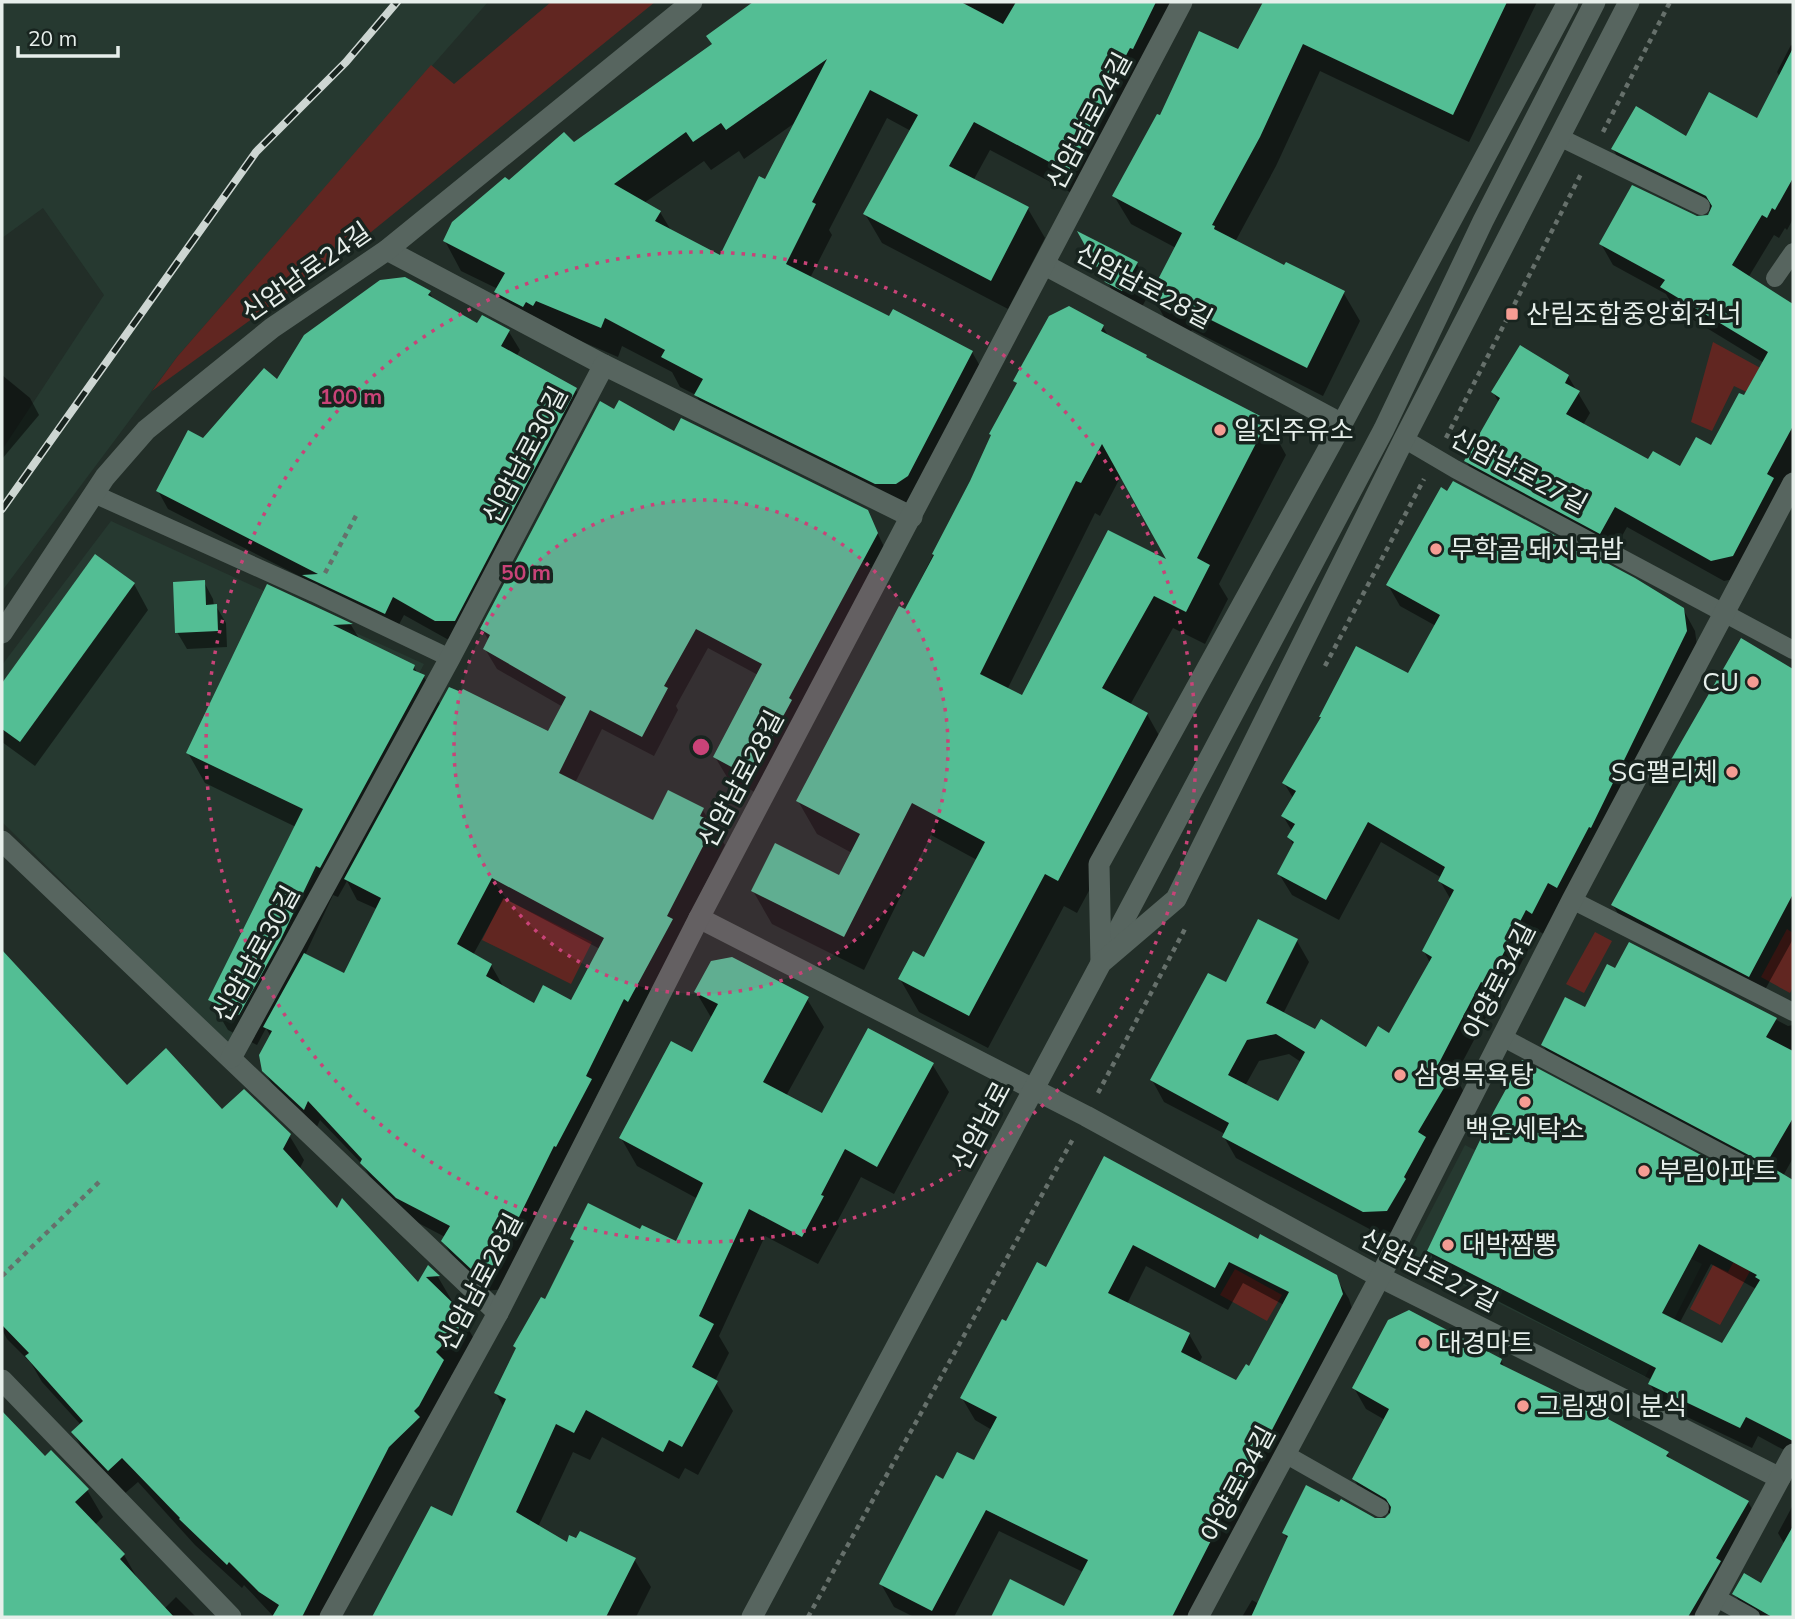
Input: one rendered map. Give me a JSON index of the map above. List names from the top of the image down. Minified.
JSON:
{"streets":{"street":["신암남로24길","신암남로28길","신암남로30길","신암남로27길","아양로34길","신암남로"]},"crossings":[["신암남로24길","신암남로28길"],["신암남로28길","신암남로30길"],["신암남로28길","신암남로27길"],["신암남로27길","아양로34길"],["신암남로27길","신암남로"]],"places":{"transit":["산림조합중앙회건너"],"other":["일진주유소","무학골 돼지국밥","CU","SG팰리체","삼영목욕탕","백운세탁소","부림아파트","대박짬뽕","대경마트","그림쟁이 분식"]},"scale_bar":"20 m","rings":["100 m","50 m"]}
